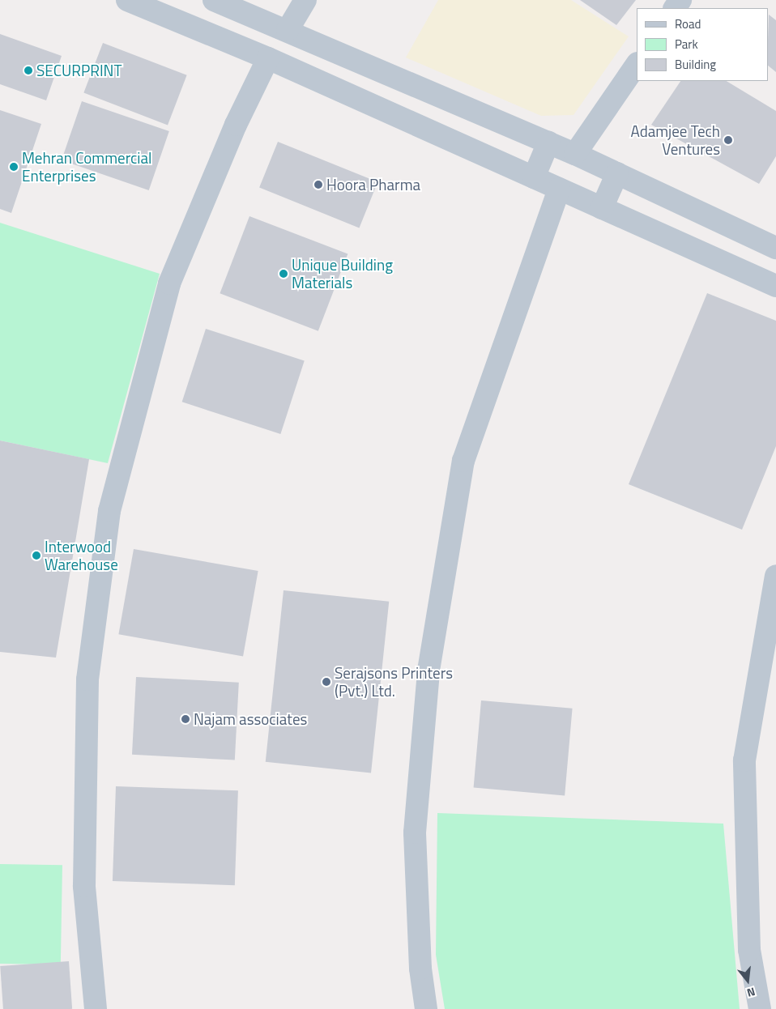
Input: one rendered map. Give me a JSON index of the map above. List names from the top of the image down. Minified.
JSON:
{"places":["SECURPRINT","Adamjee Tech Ventures","Mehran Commercial Enterprises","Hoora Pharma","Unique Building Materials","Interwood Warehouse","Serajsons Printers (Pvt.) Ltd.","Najam associates"],"legend":["Road","Park","Building"],"north":"bottom"}
